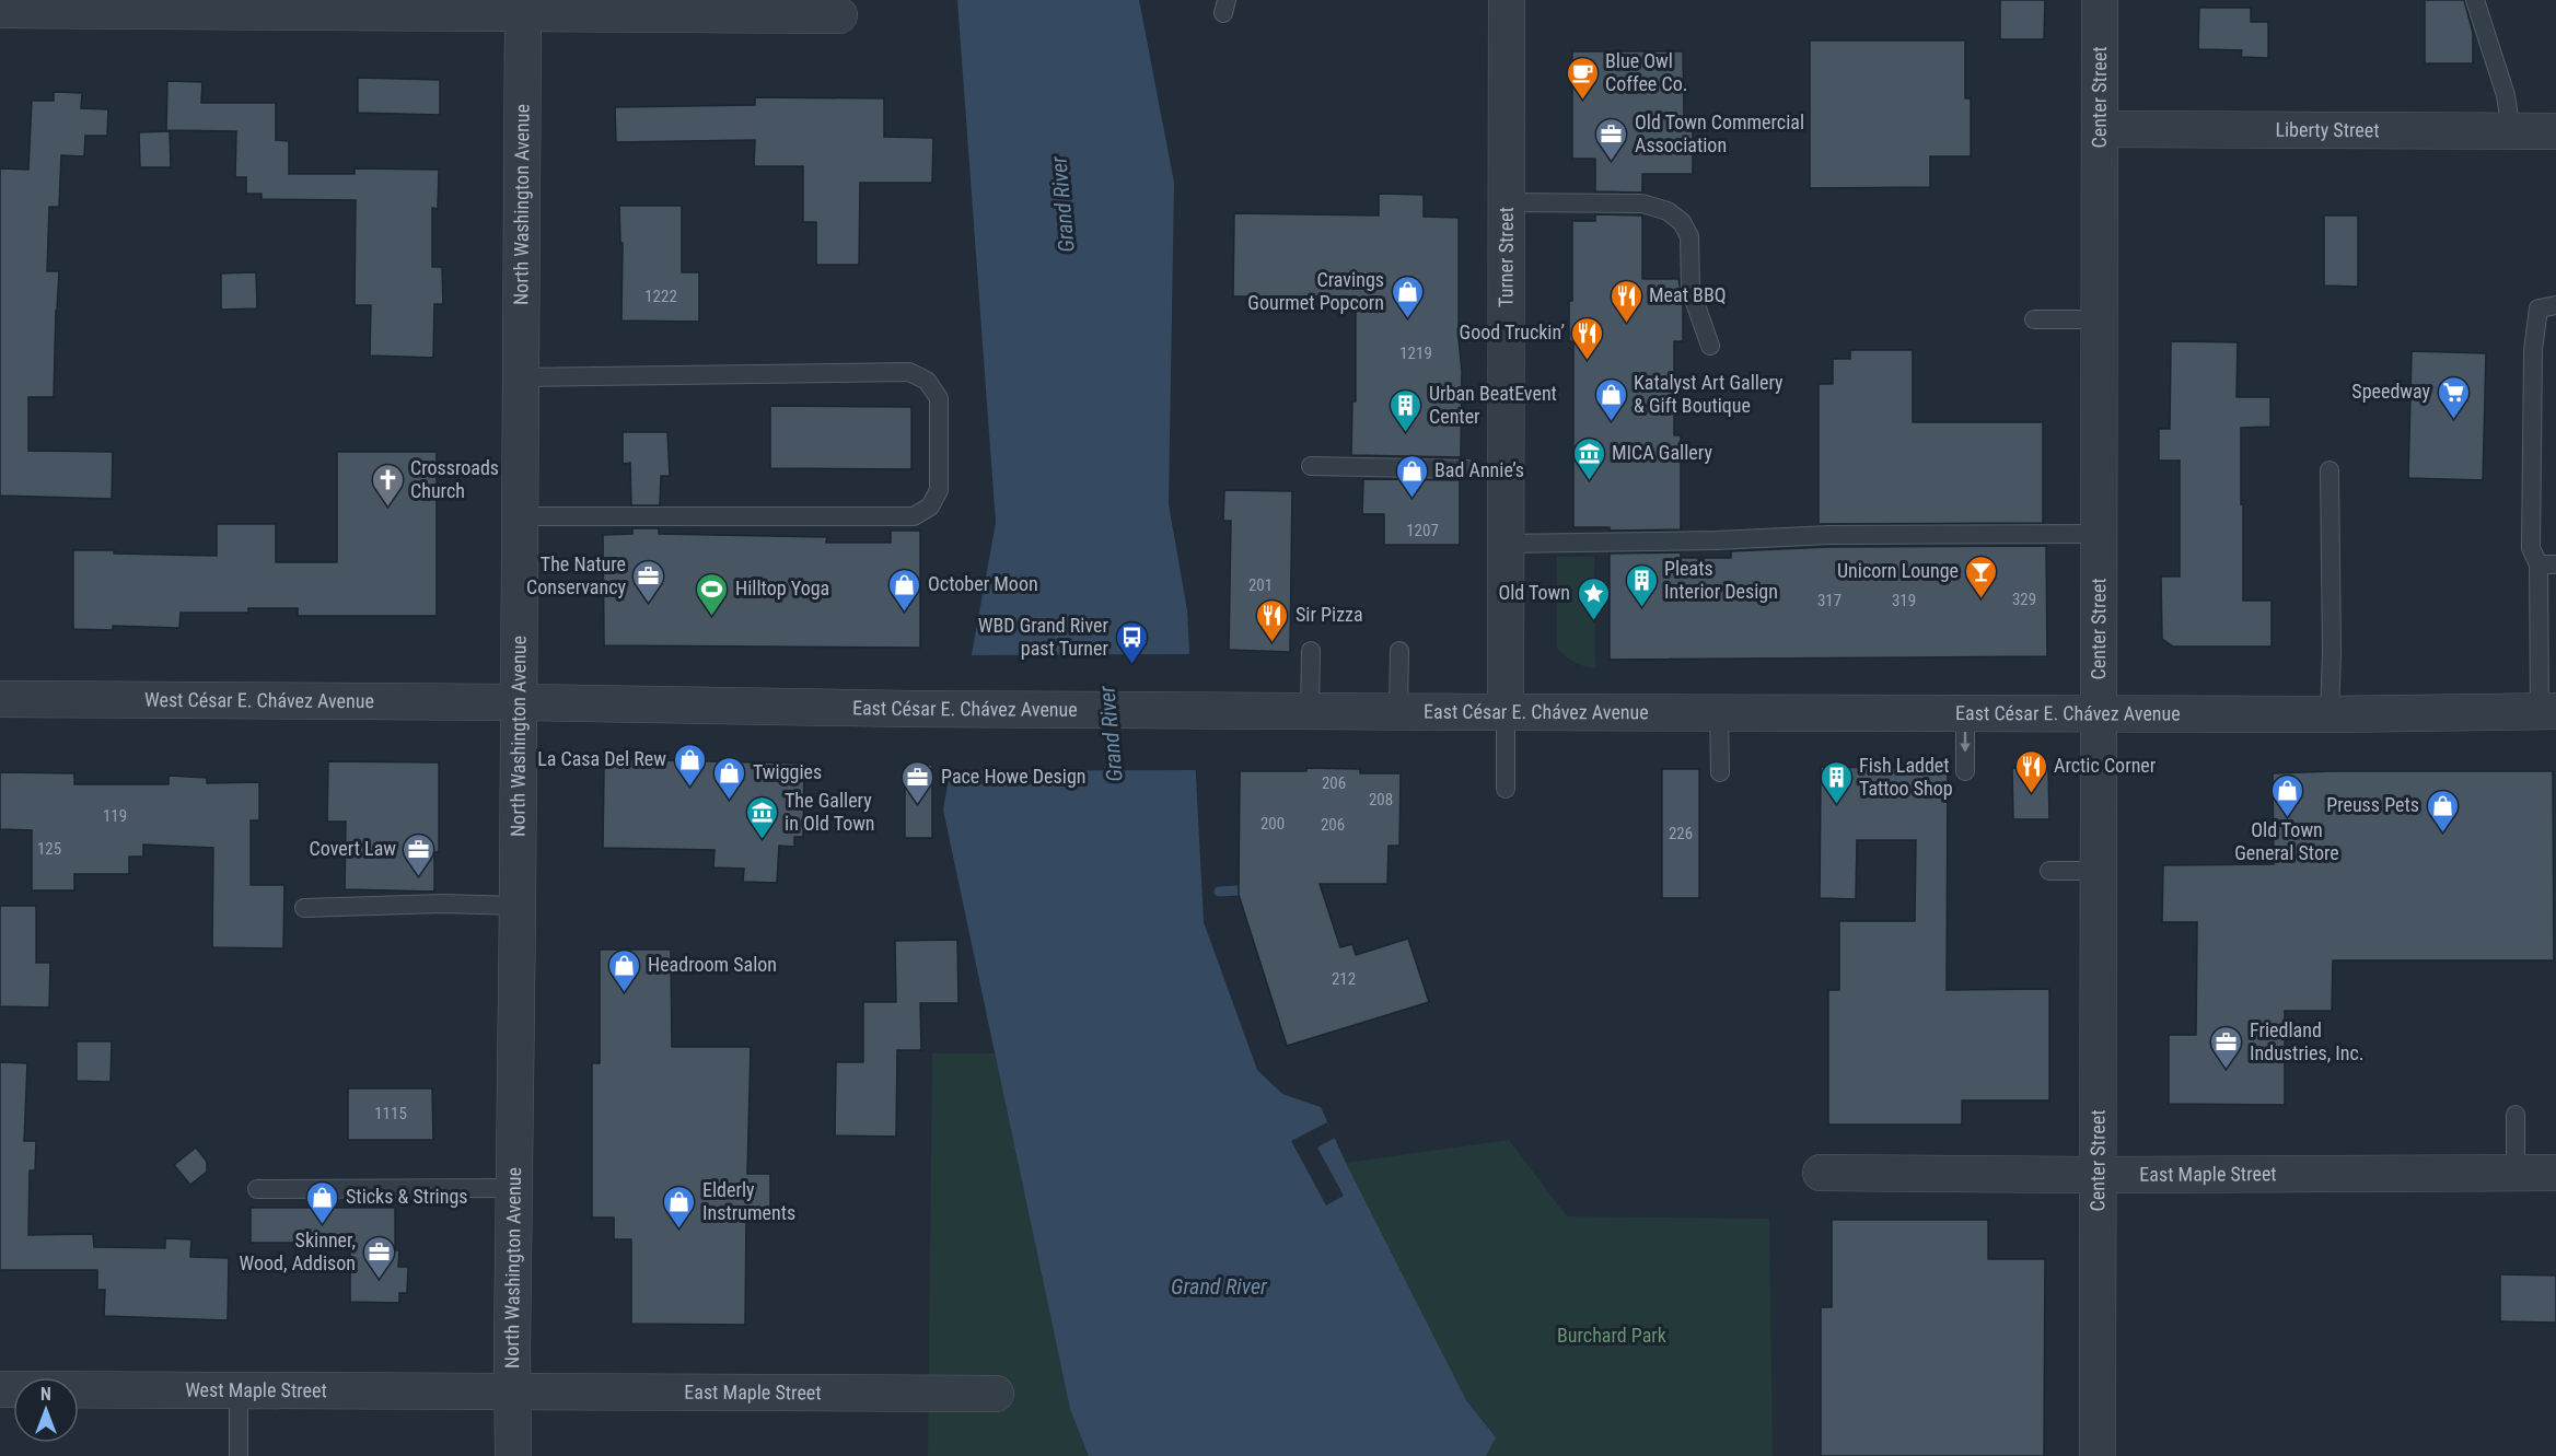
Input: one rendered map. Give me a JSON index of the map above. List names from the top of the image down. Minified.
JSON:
{"streets":{"street":["Center Street","Liberty Street","North Washington Avenue","Turner Street","West César E. Chávez Avenue","East César E. Chávez Avenue","East Maple Street","West Maple Street"]},"crossings":[["Center Street","Liberty Street"],["Center Street","East César E. Chávez Avenue"],["Center Street","East Maple Street"],["North Washington Avenue","West César E. Chávez Avenue"],["North Washington Avenue","East César E. Chávez Avenue"],["North Washington Avenue","East Maple Street"],["North Washington Avenue","West Maple Street"],["Turner Street","East César E. Chávez Avenue"],["West César E. Chávez Avenue","East César E. Chávez Avenue"],["East Maple Street","West Maple Street"]],"water":["Grand River"],"parks":["Burchard Park"],"places":{"cafe":["Blue Owl Coffee Co."],"office":["Old Town Commercial Association","The Nature Conservancy","Pace Howe Design","Covert Law","Friedland Industries, Inc.","Skinner, Wood, Addison"],"shop":["Cravings Gourmet Popcorn","Katalyst Art Gallery & Gift Boutique","Bad Annie’s","October Moon","La Casa Del Rew","Twiggies","Old Town General Store","Preuss Pets","Headroom Salon","Sticks & Strings","Elderly Instruments"],"restaurant":["Meat BBQ","Good Truckin’","Sir Pizza","Arctic Corner"],"supermarket":["Speedway"],"building":["Urban BeatEvent Center","Pleats Interior Design","Fish Laddet Tattoo Shop"],"museum":["MICA Gallery","The Gallery in Old Town"],"church":["Crossroads Church"],"bar":["Unicorn Lounge"],"sports":["Hilltop Yoga"],"place":["Old Town"],"bus stop":["WBD Grand River past Turner"]},"house_numbers":["1222","1219","1207","201","329","317","319","206","208","119","200","206","226","125","212","1115"],"north":"top"}
